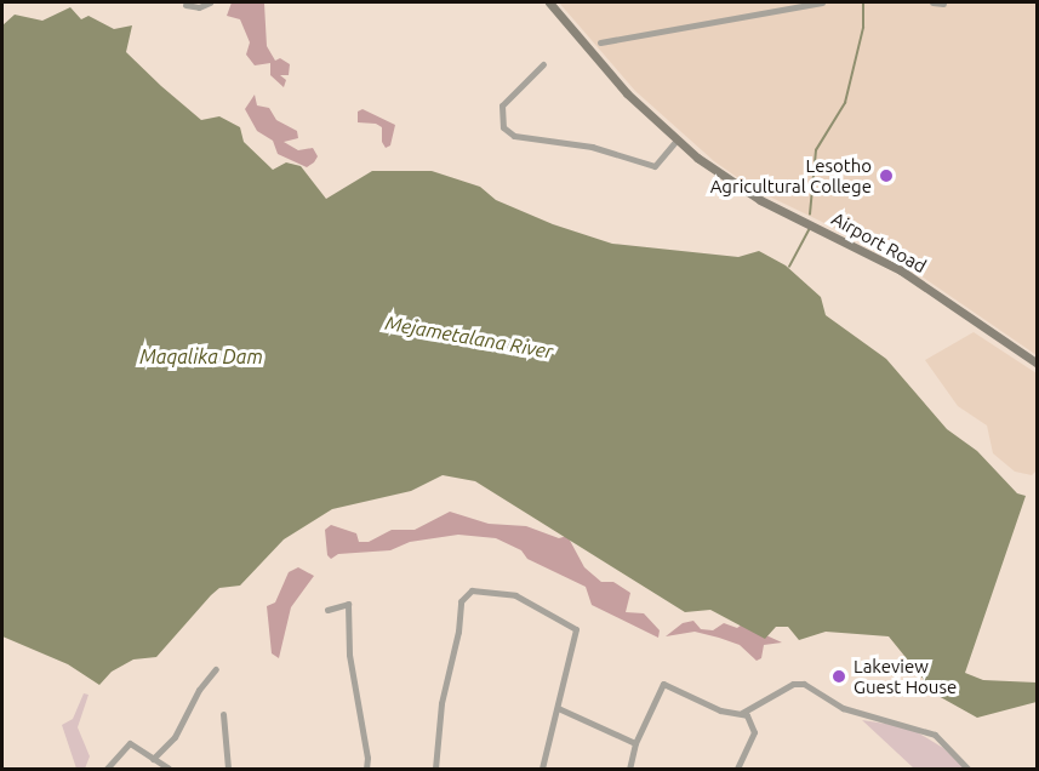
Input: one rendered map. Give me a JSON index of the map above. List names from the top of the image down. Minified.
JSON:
{"streets":{"main road":["Airport Road"]},"water":["Mejametalana River","Maqalika Dam"],"places":["Lesotho Agricultural College","Lakeview Guest House"]}
